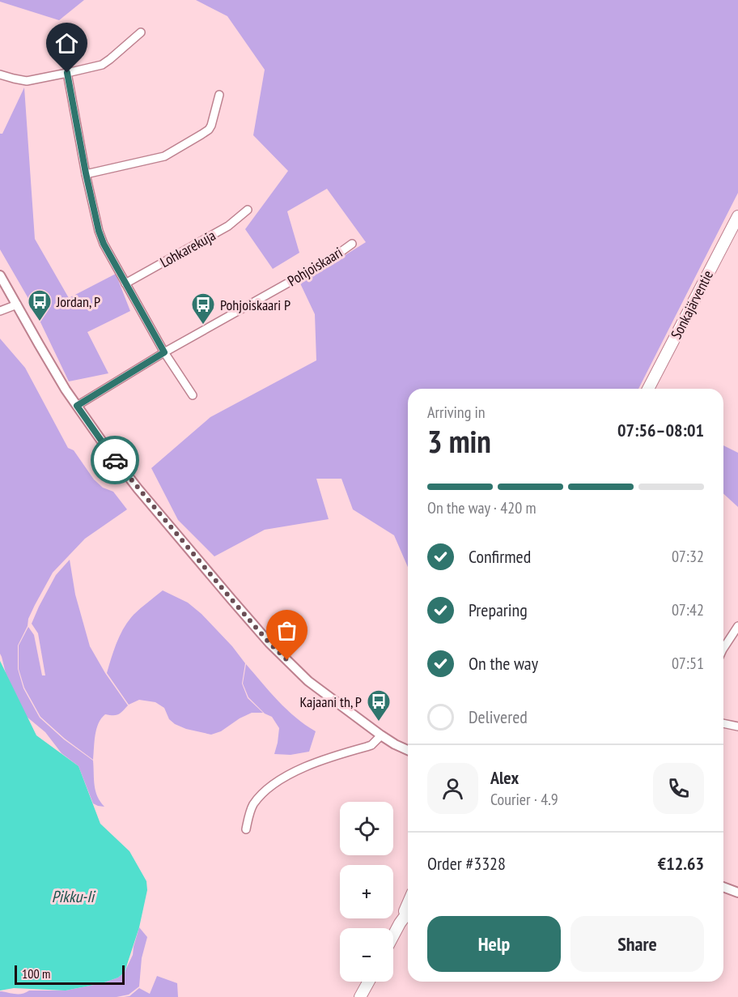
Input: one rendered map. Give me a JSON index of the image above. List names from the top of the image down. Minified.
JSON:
{"streets":{"highway":["Sonkajärventie"],"street":["Lohkarekuja","Pohjoiskaari"]},"water":["Pikku-Ii"],"places":{"bus stop":["Jordan, P","Pohjoiskaari P","Kajaani th, P"]},"scale_bar":"100 m","page":{"heading":["3 min","Arriving in","07:56–08:01"],"panel":["Alex","Courier · 4.9","Order #3328","€12.63"],"bar":"On the way · 420 m","list":[["Confirmed","07:32"],["Preparing","07:42"],["On the way","07:51"],"Delivered"],"map_buttons":["+","−"],"buttons":["Help","Share"],"scale":"100 m"}}
